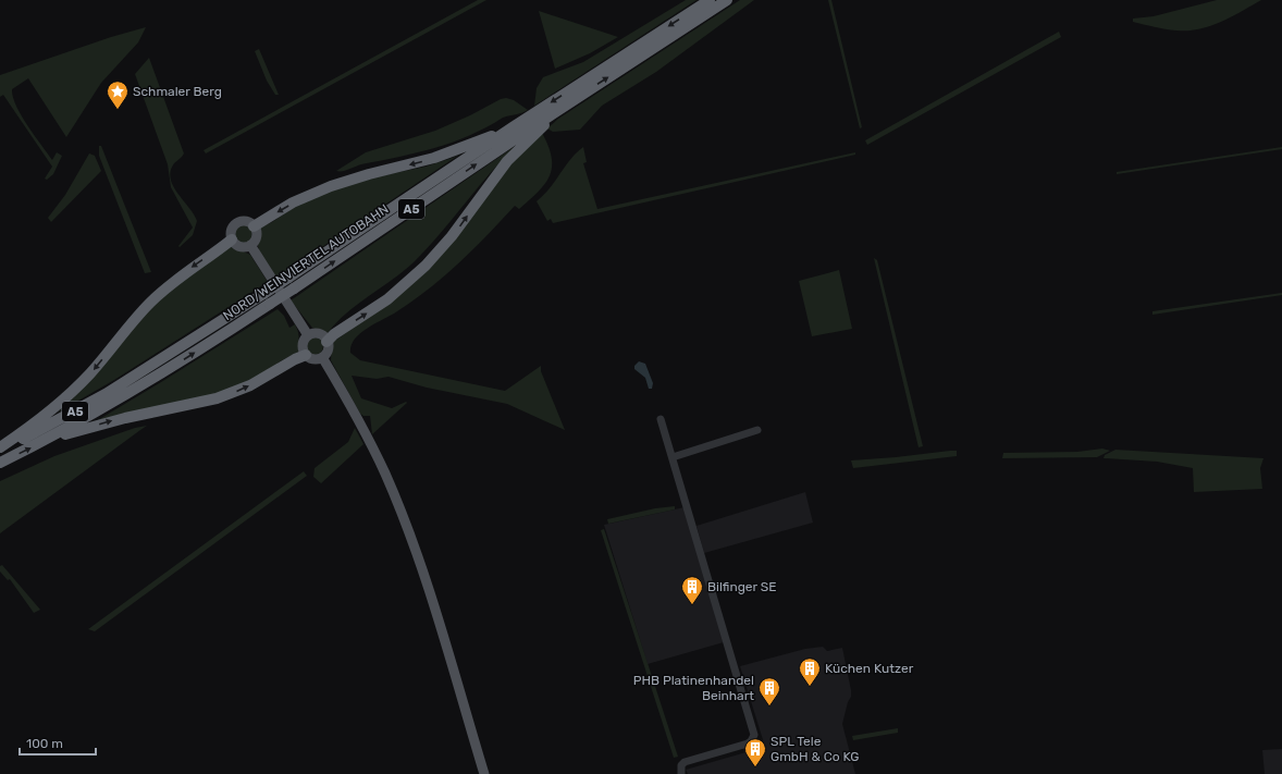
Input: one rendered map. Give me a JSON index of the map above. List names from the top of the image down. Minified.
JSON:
{"streets":{"highway":["A5","NORD/WEINVIERTEL AUTOBAHN"]},"places":{"place":["Schmaler Berg"],"building":["Bilfinger SE","Küchen Kutzer","PHB Platinenhandel Beinhart","SPL Tele GmbH & Co KG"]},"scale_bar":"100 m"}
